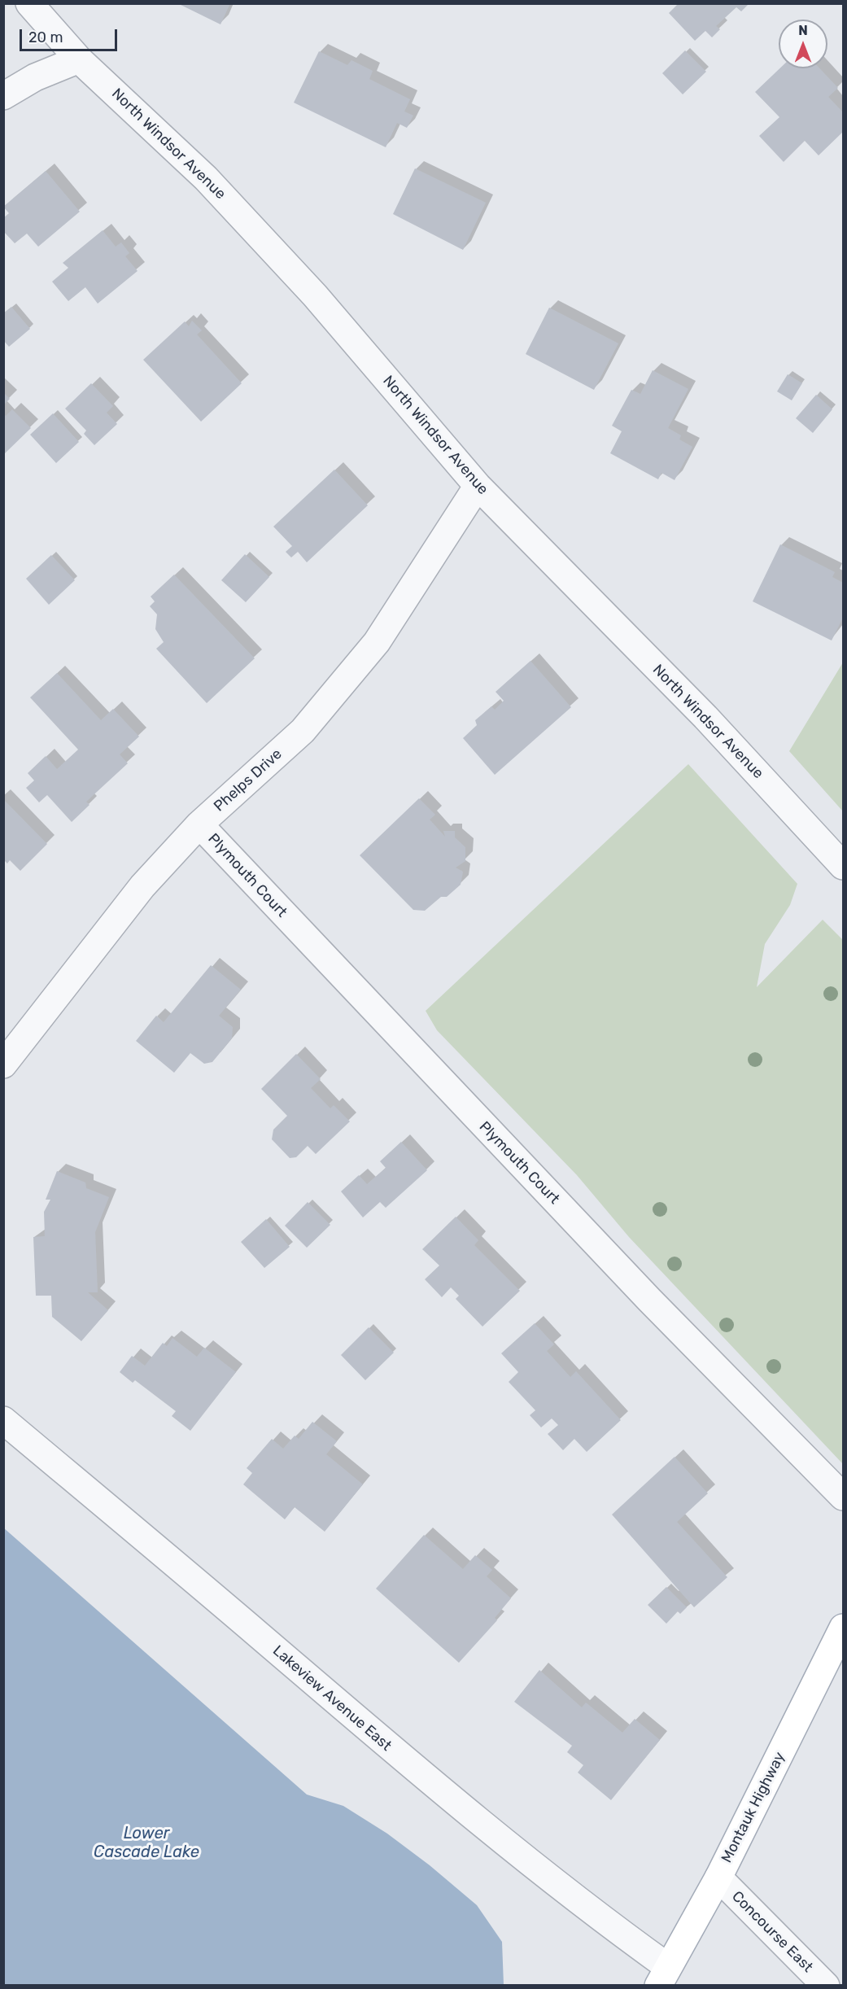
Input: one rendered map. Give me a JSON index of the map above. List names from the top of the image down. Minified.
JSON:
{"streets":{"main road":["Montauk Highway"],"street":["North Windsor Avenue","Phelps Drive","Plymouth Court","Lakeview Avenue East","Concourse East"]},"crossings":[["North Windsor Avenue","Phelps Drive"],["Phelps Drive","Plymouth Court"],["Lakeview Avenue East","Montauk Highway"],["Montauk Highway","Concourse East"]],"water":["Lower Cascade Lake"],"scale_bar":"20 m","north":"top"}
